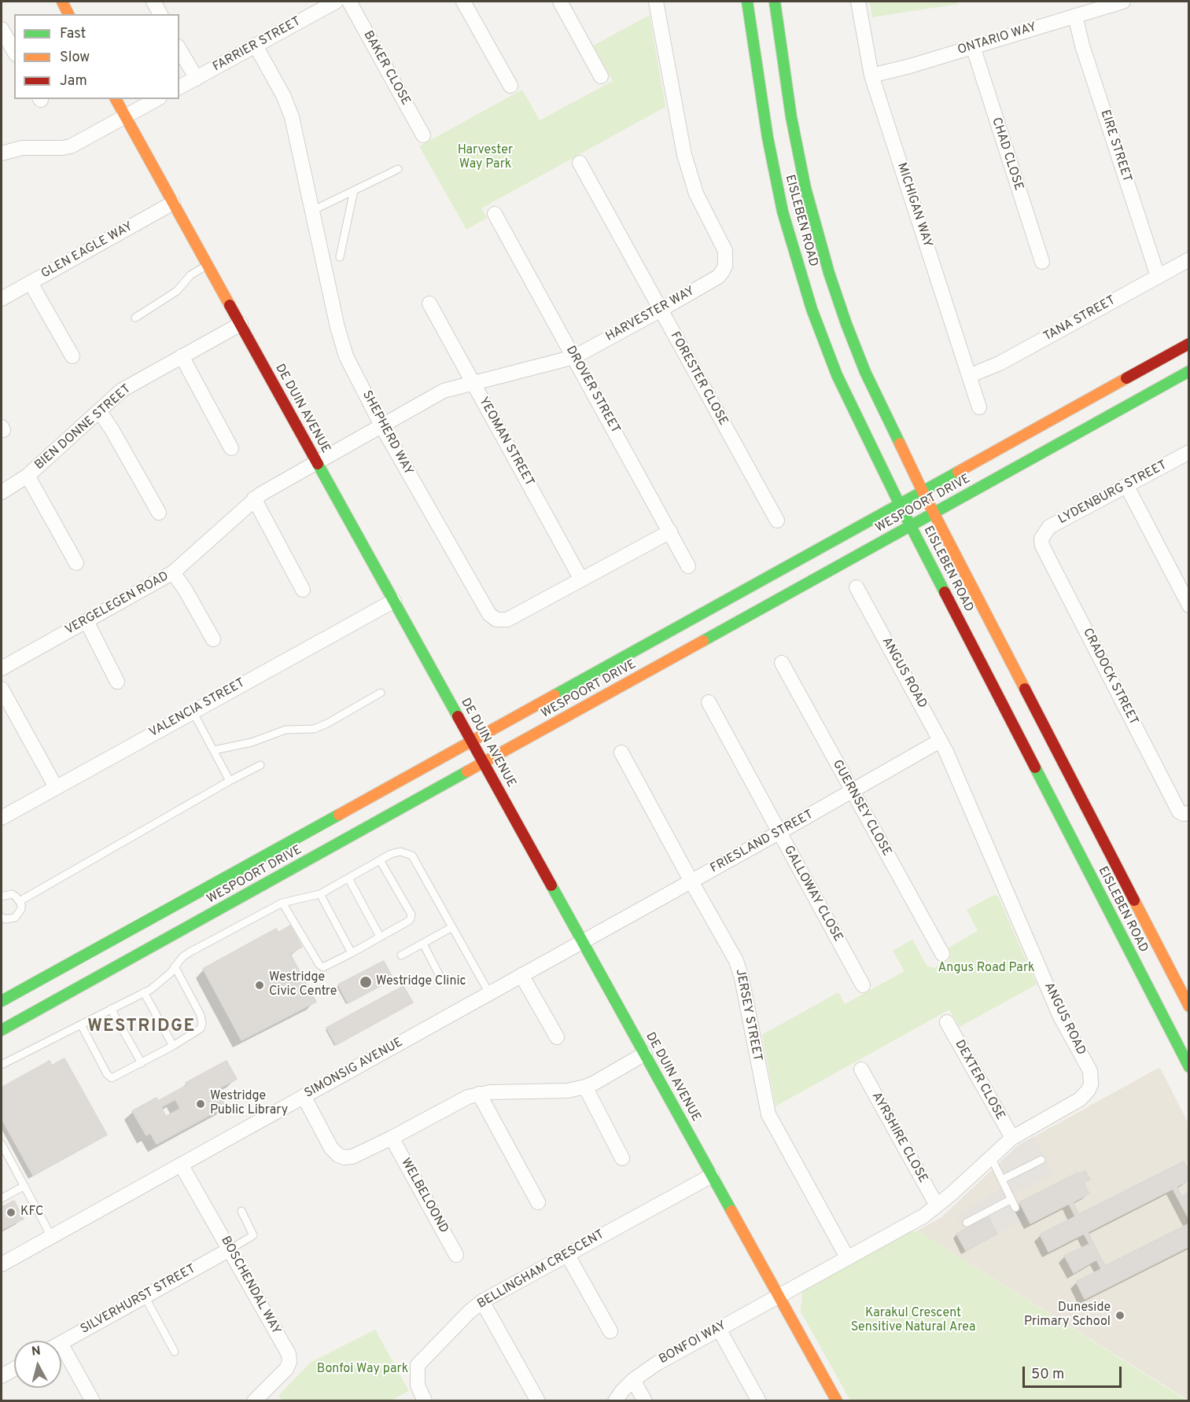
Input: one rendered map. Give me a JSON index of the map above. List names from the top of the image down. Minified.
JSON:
{"streets":{"main road":["EISLEBEN ROAD","DE DUIN AVENUE","WESPOORT DRIVE"],"street":["ONTARIO WAY","FARRIER STREET","BAKER CLOSE","EIRE STREET","CHAD CLOSE","MICHIGAN WAY","GLEN EAGLE WAY","HARVESTER WAY","TANA STREET","FORESTER CLOSE","DROVER STREET","BIEN DONNE STREET","SHEPHERD WAY","YEOMAN STREET","LYDENBURG STREET","VERGELEGEN ROAD","ANGUS ROAD","CRADOCK STREET","VALENCIA STREET","GUERNSEY CLOSE","FRIESLAND STREET","GALLOWAY CLOSE","JERSEY STREET","SIMONSIG AVENUE","DEXTER CLOSE","AYRSHIRE CLOSE","WELBELOOND","BELLINGHAM CRESCENT","BOSCHENDAL WAY","SILVERHURST STREET","BONFOI WAY"]},"crossings":[["ONTARIO WAY","EIRE STREET"],["ONTARIO WAY","CHAD CLOSE"],["ONTARIO WAY","MICHIGAN WAY"],["FARRIER STREET","SHEPHERD WAY"],["EIRE STREET","TANA STREET"],["MICHIGAN WAY","TANA STREET"],["EISLEBEN ROAD","WESPOORT DRIVE"],["GLEN EAGLE WAY","DE DUIN AVENUE"],["HARVESTER WAY","FORESTER CLOSE"],["HARVESTER WAY","DROVER STREET"],["HARVESTER WAY","DE DUIN AVENUE"],["HARVESTER WAY","SHEPHERD WAY"],["HARVESTER WAY","YEOMAN STREET"],["HARVESTER WAY","VERGELEGEN ROAD"],["DROVER STREET","SHEPHERD WAY"],["DE DUIN AVENUE","BIEN DONNE STREET"],["DE DUIN AVENUE","WESPOORT DRIVE"],["DE DUIN AVENUE","VERGELEGEN ROAD"],["DE DUIN AVENUE","ANGUS ROAD"],["DE DUIN AVENUE","VALENCIA STREET"],["DE DUIN AVENUE","FRIESLAND STREET"],["DE DUIN AVENUE","SIMONSIG AVENUE"],["DE DUIN AVENUE","BELLINGHAM CRESCENT"],["DE DUIN AVENUE","BONFOI WAY"],["SHEPHERD WAY","YEOMAN STREET"],["LYDENBURG STREET","CRADOCK STREET"],["ANGUS ROAD","FRIESLAND STREET"],["ANGUS ROAD","JERSEY STREET"],["ANGUS ROAD","DEXTER CLOSE"],["ANGUS ROAD","AYRSHIRE CLOSE"],["ANGUS ROAD","BONFOI WAY"],["GUERNSEY CLOSE","FRIESLAND STREET"],["FRIESLAND STREET","GALLOWAY CLOSE"],["FRIESLAND STREET","JERSEY STREET"],["FRIESLAND STREET","SIMONSIG AVENUE"],["SIMONSIG AVENUE","BOSCHENDAL WAY"],["BOSCHENDAL WAY","SILVERHURST STREET"]],"districts":["WESTRIDGE"],"parks":["Harvester Way Park","Angus Road Park","Karakul Crescent Sensitive Natural Area","Bonfoi Way park"],"places":["Westridge Clinic","Westridge Civic Centre","Westridge Public Library","KFC","Duneside Primary School"],"legend":["Fast","Slow","Jam"],"scale_bar":"50 m","north":"top"}
